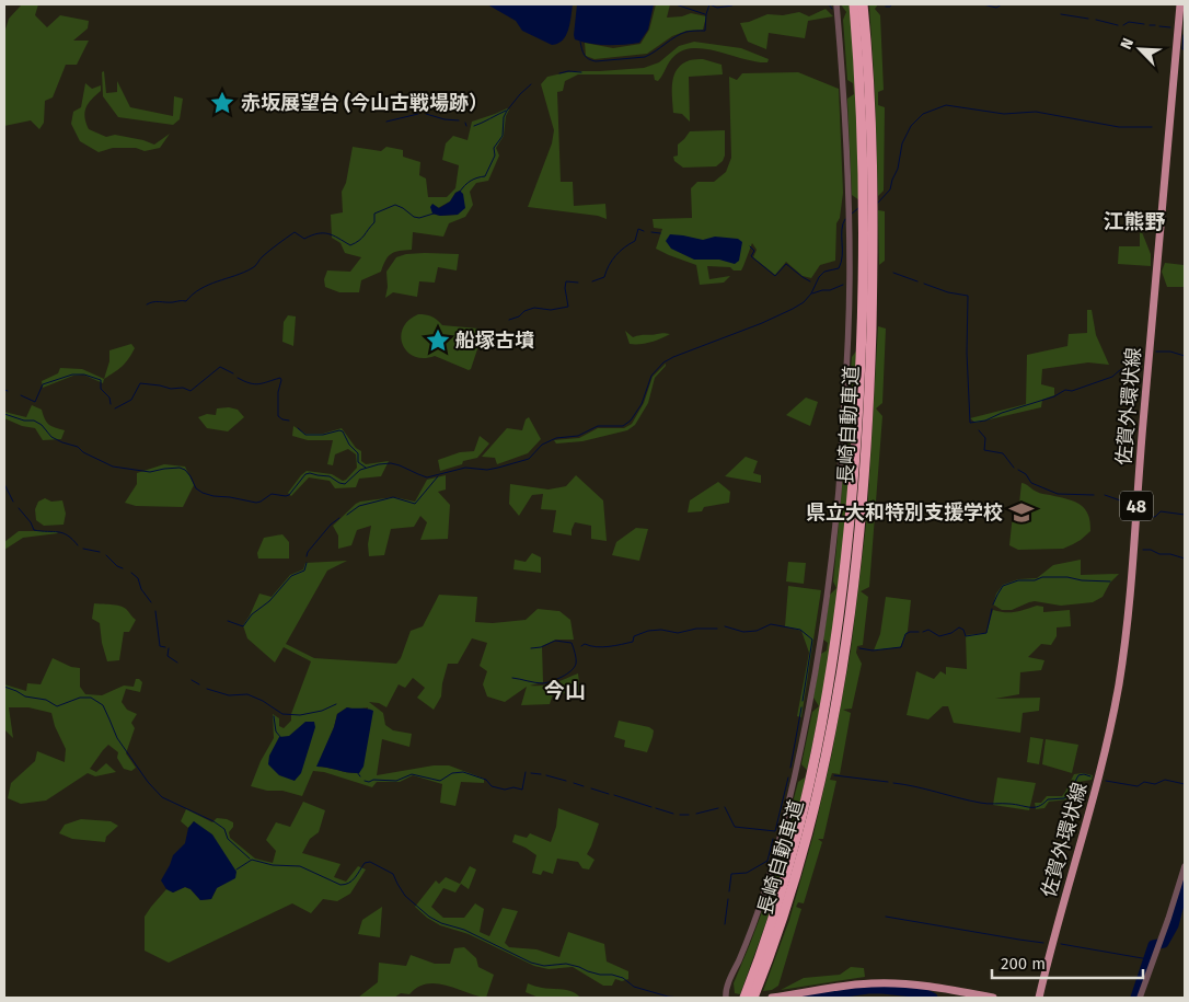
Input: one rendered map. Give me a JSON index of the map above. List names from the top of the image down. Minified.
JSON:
{"streets":{"highway":["長崎自動車道"],"main road":["佐賀外環状線","48"]},"districts":["江熊野","今山"],"places":{"place":["赤坂展望台 (今山古戦場跡）","船塚古墳"],"school or university":["県立大和特別支援学校"]},"scale_bar":"200 m","north":"top left"}
